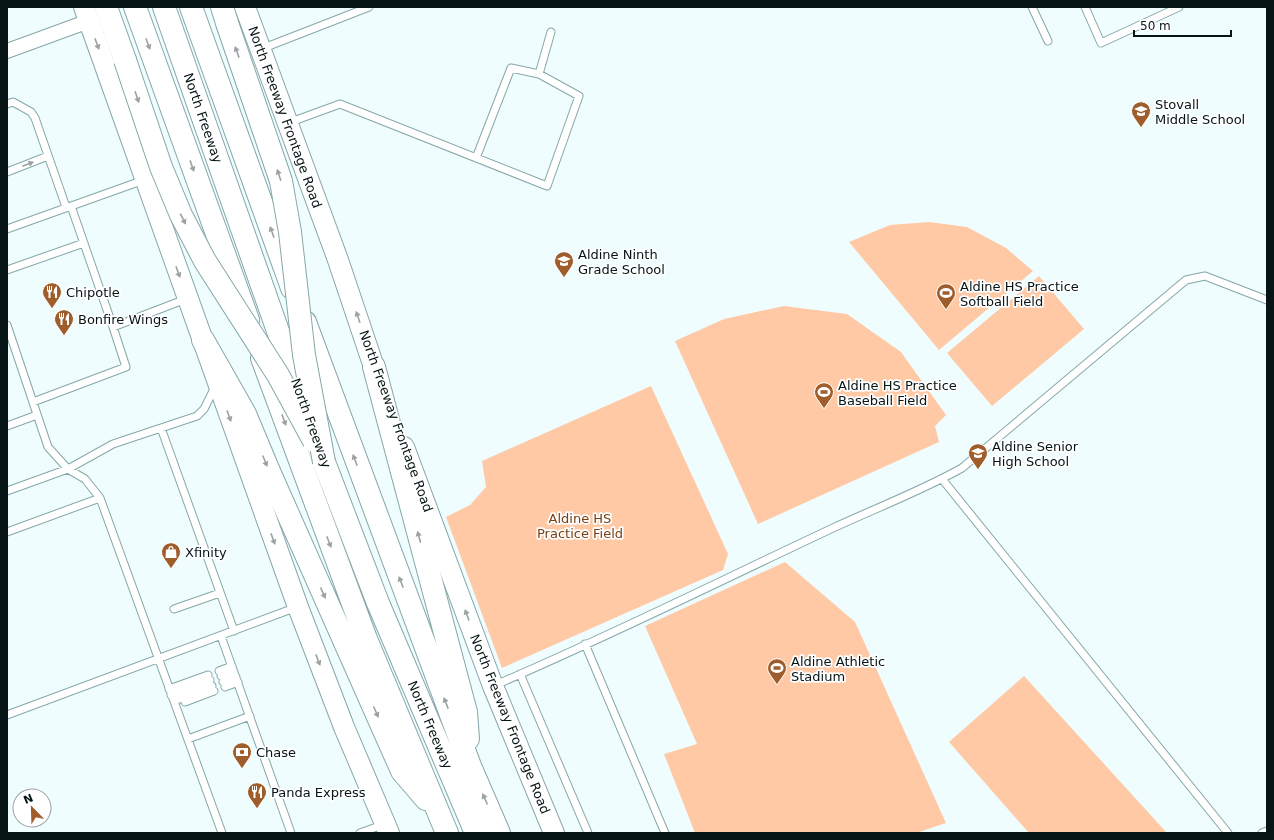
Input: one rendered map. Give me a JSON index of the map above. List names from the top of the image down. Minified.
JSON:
{"streets":{"highway":["North Freeway"],"main road":["North Freeway Frontage Road"]},"parks":["Aldine HS Practice Field"],"places":{"school or university":["Stovall Middle School","Aldine Ninth Grade School","Aldine Senior High School"],"restaurant":["Chipotle","Bonfire Wings","Panda Express"],"sports":["Aldine HS Practice Softball Field","Aldine HS Practice Baseball Field","Aldine Athletic Stadium"],"shop":["Xfinity"],"bank":["Chase"]},"scale_bar":"50 m","north":"top left"}
